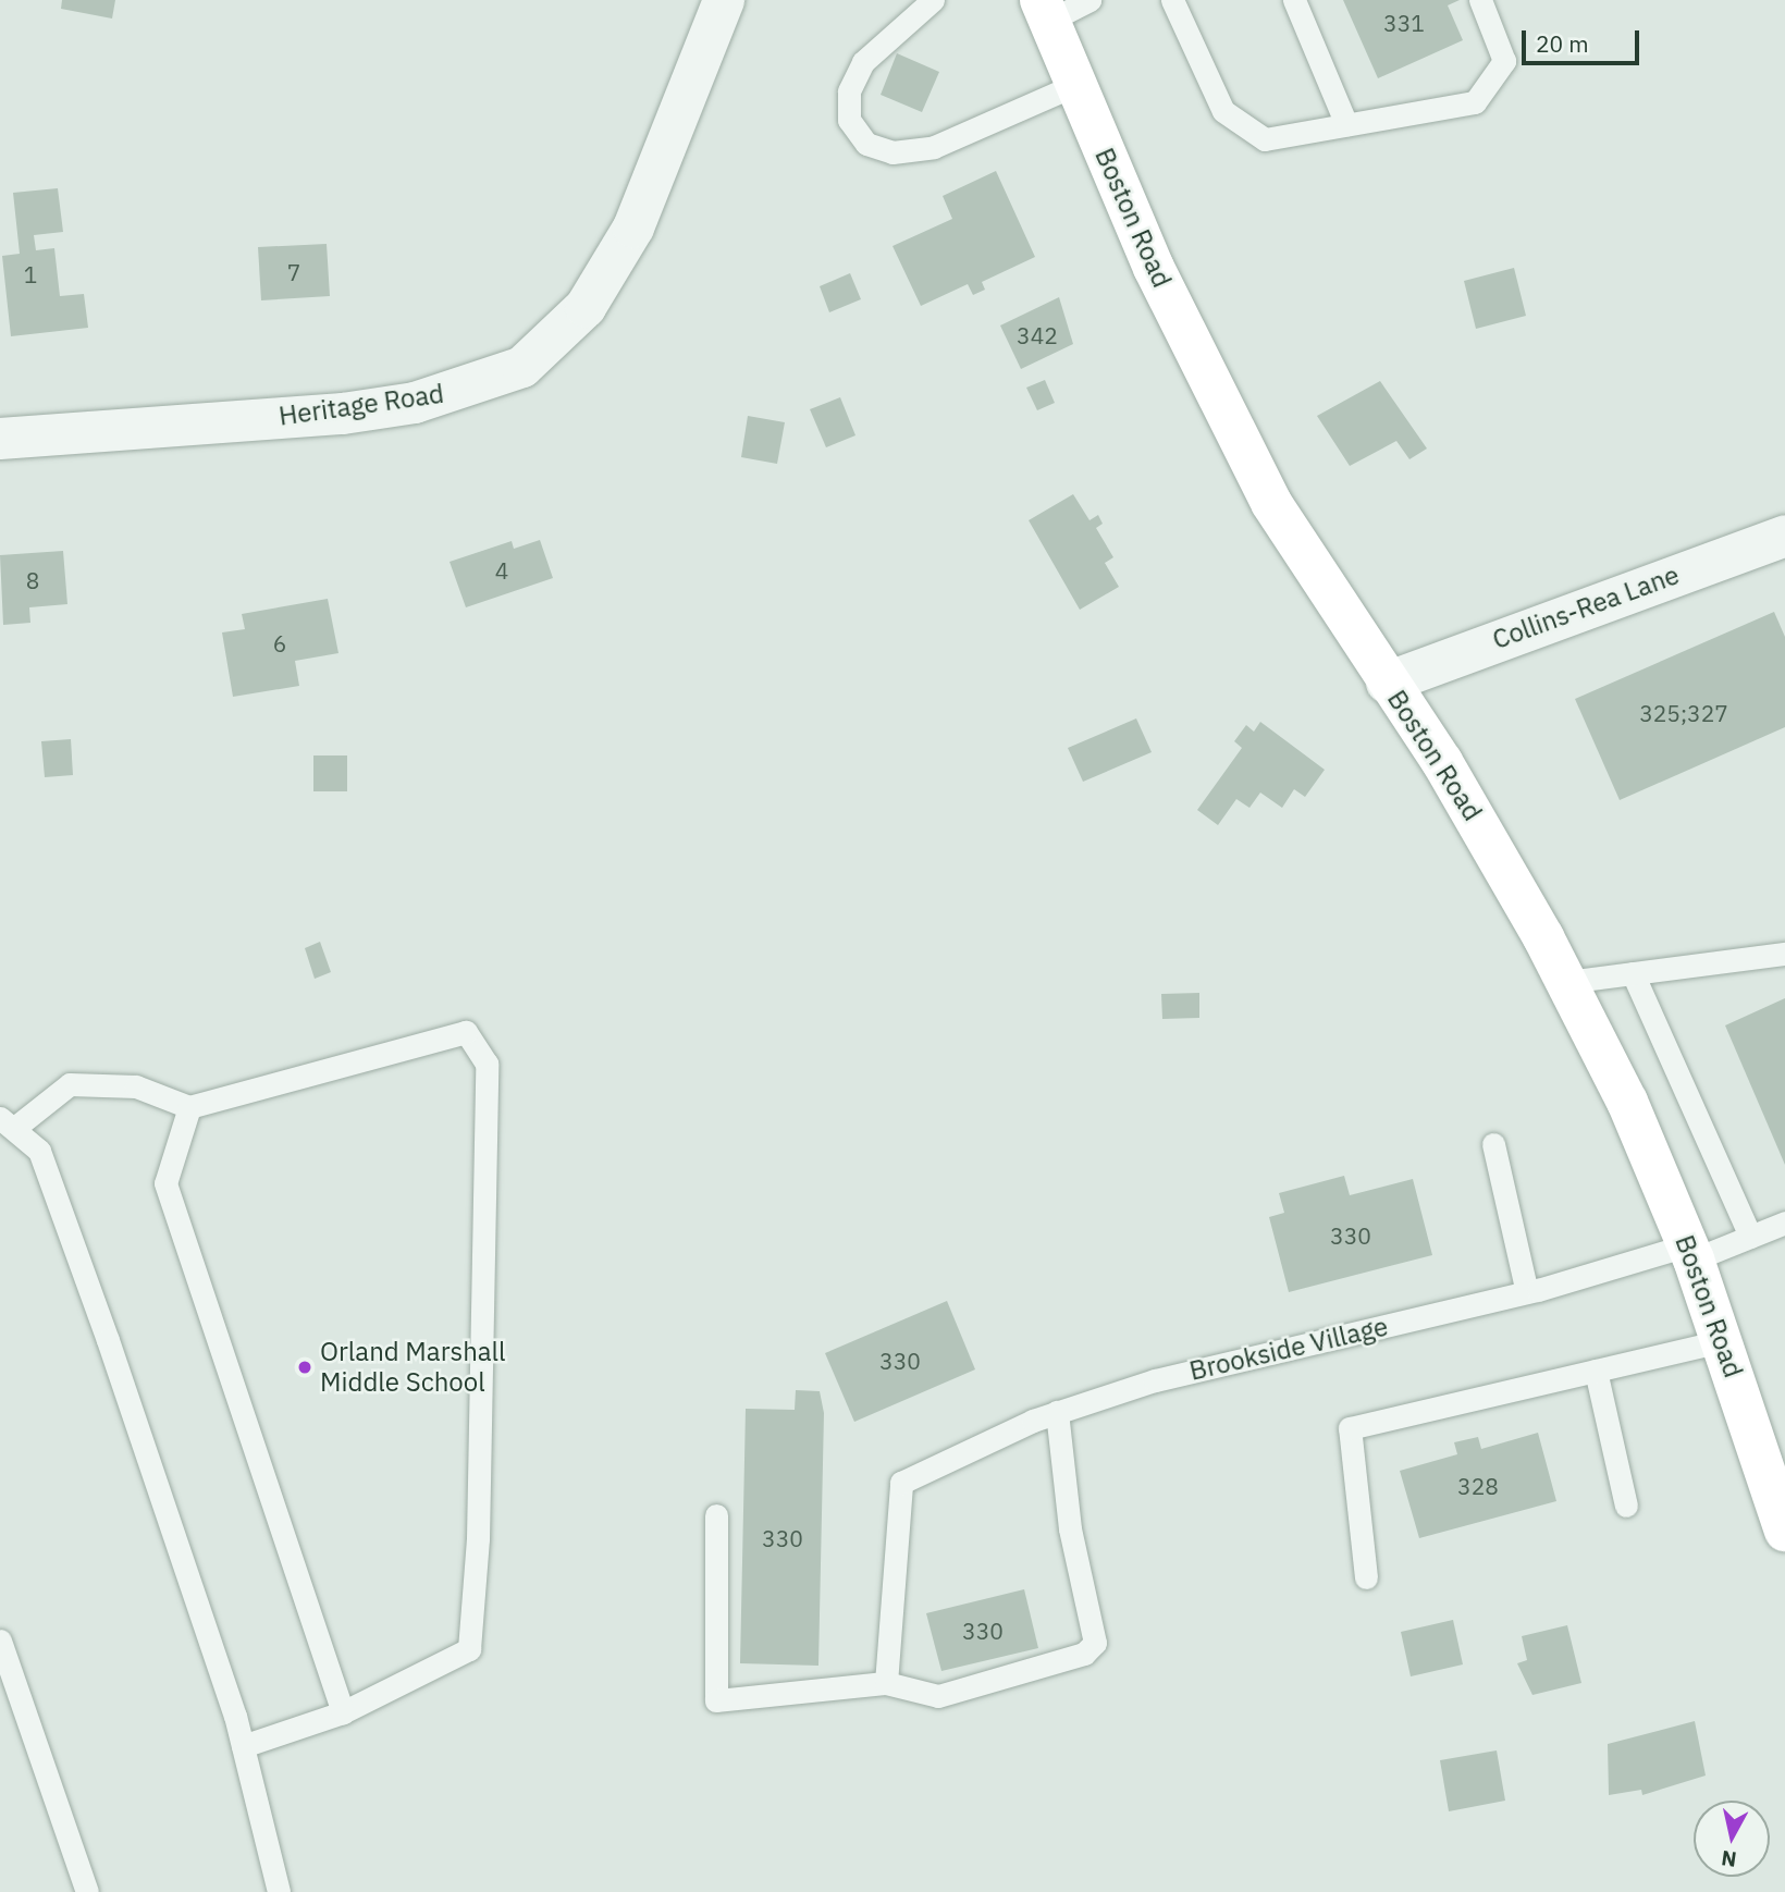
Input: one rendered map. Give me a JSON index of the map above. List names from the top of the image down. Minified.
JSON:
{"streets":{"main road":["Boston Road"],"street":["Heritage Road","Collins-Rea Lane"],"lane":["Brookside Village"]},"crossings":[["Boston Road","Collins-Rea Lane"],["Boston Road","Brookside Village"]],"places":["Orland Marshall Middle School"],"house_numbers":["331","7","1","342","4","8","6","325;327","330","330","328","330","330"],"scale_bar":"20 m","north":"bottom"}
